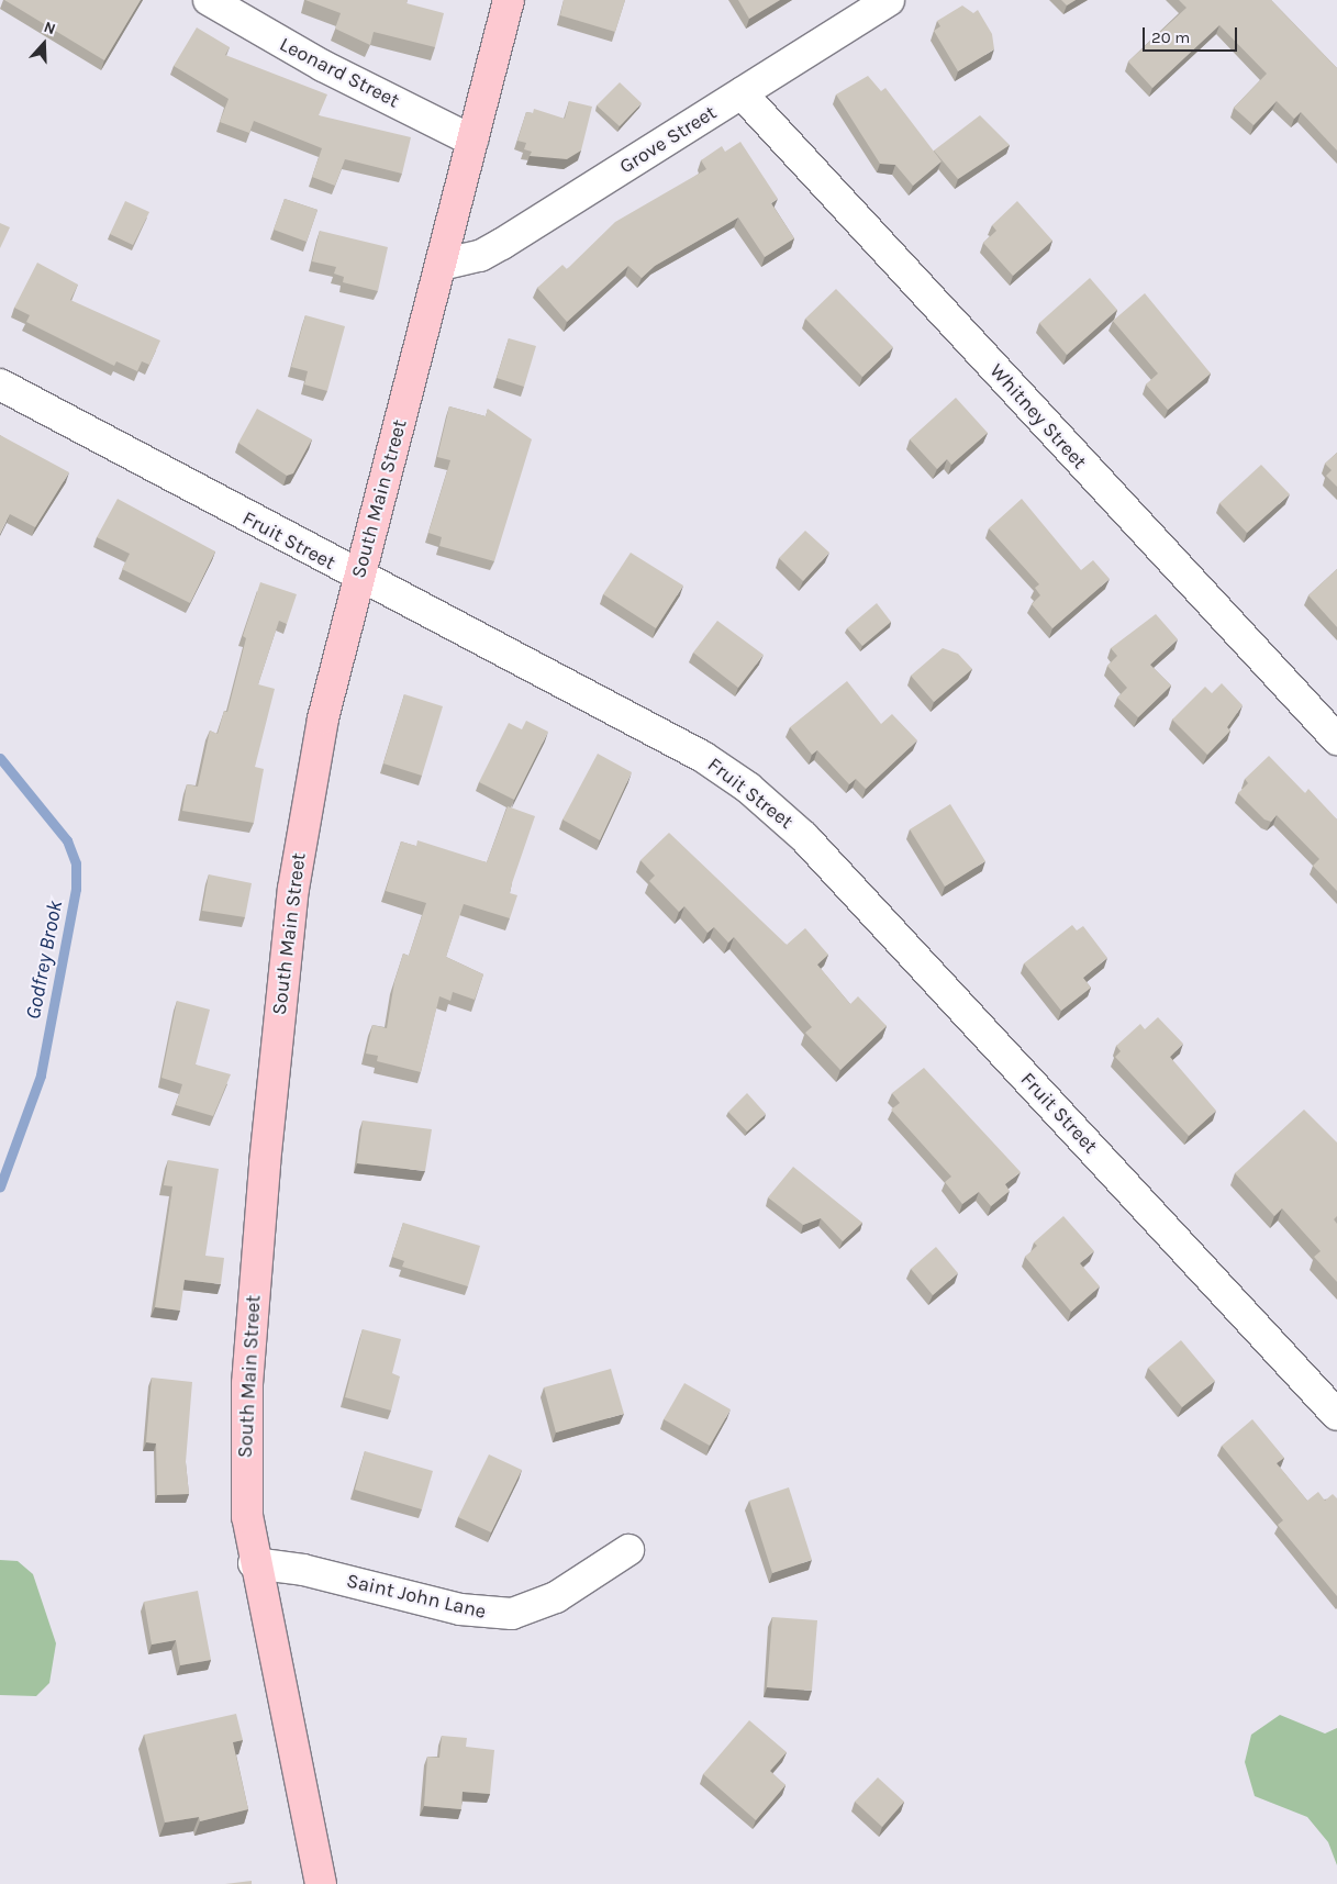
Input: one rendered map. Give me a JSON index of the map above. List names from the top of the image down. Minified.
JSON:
{"streets":{"main road":["South Main Street"],"street":["Leonard Street","Grove Street","Whitney Street","Fruit Street","Saint John Lane"]},"crossings":[["Leonard Street","South Main Street"],["Grove Street","Whitney Street"],["Grove Street","South Main Street"],["South Main Street","Fruit Street"],["South Main Street","Saint John Lane"]],"water":["Godfrey Brook"],"scale_bar":"20 m","north":"top"}
